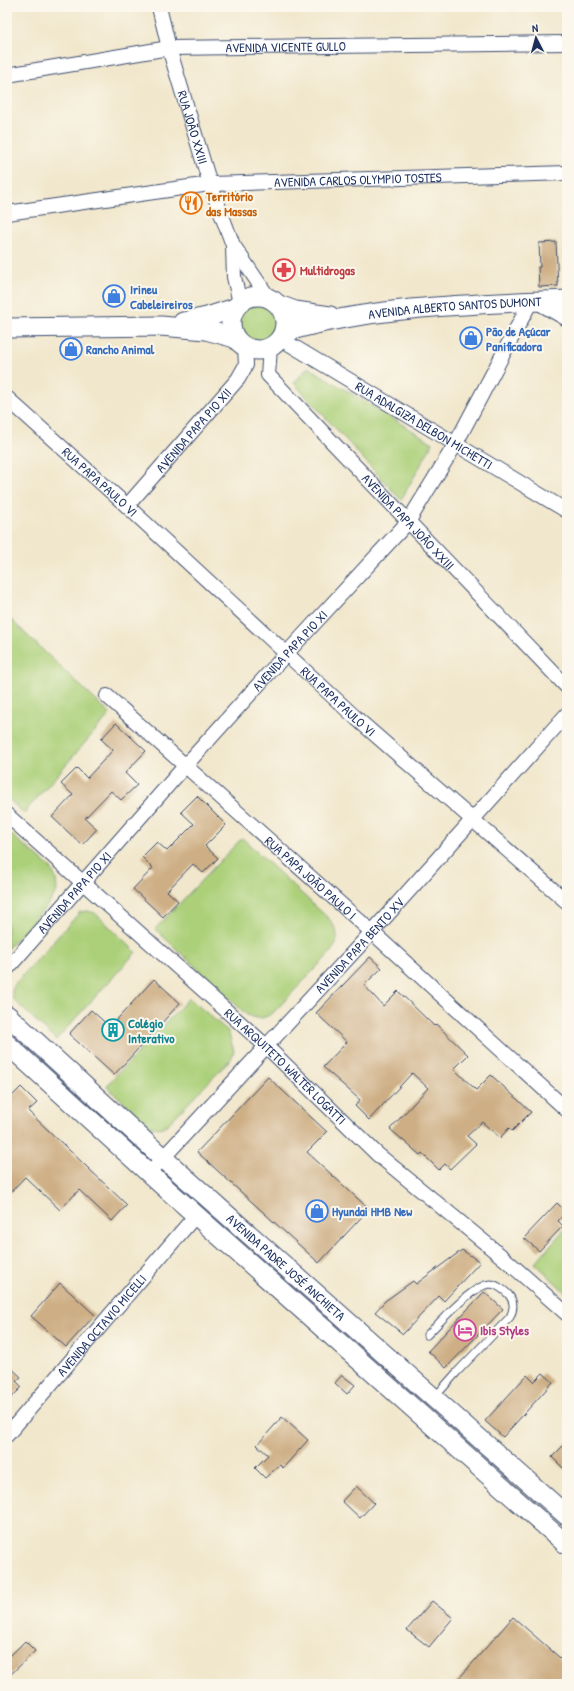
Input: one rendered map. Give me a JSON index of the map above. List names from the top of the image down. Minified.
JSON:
{"streets":{"main road":["AVENIDA ALBERTO SANTOS DUMONT","AVENIDA PADRE JOSÉ ANCHIETA"],"street":["AVENIDA VICENTE GULLO","RUA JOÃO XXIII","AVENIDA CARLOS OLYMPIO TOSTES","RUA ADALGIZA DELBON MICHETTI","AVENIDA PAPA PIO XII","RUA PAPA PAULO VI","AVENIDA PAPA JOÃO XXIII","AVENIDA PAPA PIO XI","RUA PAPA JOÃO PAULO I","AVENIDA PAPA BENTO XV","RUA ARQUITETO WALTER LOGATTI","AVENIDA OCTAVIO MICELLI"]},"crossings":[["AVENIDA VICENTE GULLO","RUA JOÃO XXIII"],["RUA JOÃO XXIII","AVENIDA CARLOS OLYMPIO TOSTES"],["RUA JOÃO XXIII","AVENIDA ALBERTO SANTOS DUMONT"],["RUA JOÃO XXIII","RUA ADALGIZA DELBON MICHETTI"],["RUA JOÃO XXIII","AVENIDA PAPA PIO XII"],["RUA JOÃO XXIII","AVENIDA PAPA JOÃO XXIII"],["AVENIDA ALBERTO SANTOS DUMONT","RUA ADALGIZA DELBON MICHETTI"],["AVENIDA ALBERTO SANTOS DUMONT","AVENIDA PAPA PIO XII"],["AVENIDA ALBERTO SANTOS DUMONT","AVENIDA PAPA JOÃO XXIII"],["AVENIDA ALBERTO SANTOS DUMONT","AVENIDA PAPA PIO XI"],["RUA ADALGIZA DELBON MICHETTI","AVENIDA PAPA PIO XII"],["RUA ADALGIZA DELBON MICHETTI","AVENIDA PAPA JOÃO XXIII"],["RUA ADALGIZA DELBON MICHETTI","AVENIDA PAPA PIO XI"],["AVENIDA PAPA PIO XII","RUA PAPA PAULO VI"],["AVENIDA PAPA PIO XII","AVENIDA PAPA JOÃO XXIII"],["RUA PAPA PAULO VI","AVENIDA PAPA PIO XI"],["RUA PAPA PAULO VI","AVENIDA PAPA BENTO XV"],["AVENIDA PAPA JOÃO XXIII","AVENIDA PAPA PIO XI"],["AVENIDA PAPA PIO XI","RUA PAPA JOÃO PAULO I"],["AVENIDA PAPA PIO XI","RUA ARQUITETO WALTER LOGATTI"],["RUA PAPA JOÃO PAULO I","AVENIDA PAPA BENTO XV"],["AVENIDA PAPA BENTO XV","RUA ARQUITETO WALTER LOGATTI"],["AVENIDA PAPA BENTO XV","AVENIDA PADRE JOSÉ ANCHIETA"],["AVENIDA PADRE JOSÉ ANCHIETA","AVENIDA OCTAVIO MICELLI"]],"places":{"restaurant":["Território das Massas"],"pharmacy":["Multidrogas"],"shop":["Irineu Cabeleireiros","Pão de Açúcar Panificadora","Rancho Animal","Hyundai HMB New"],"building":["Colégio Interativo"],"hotel":["Ibis Styles"]},"north":"top"}
